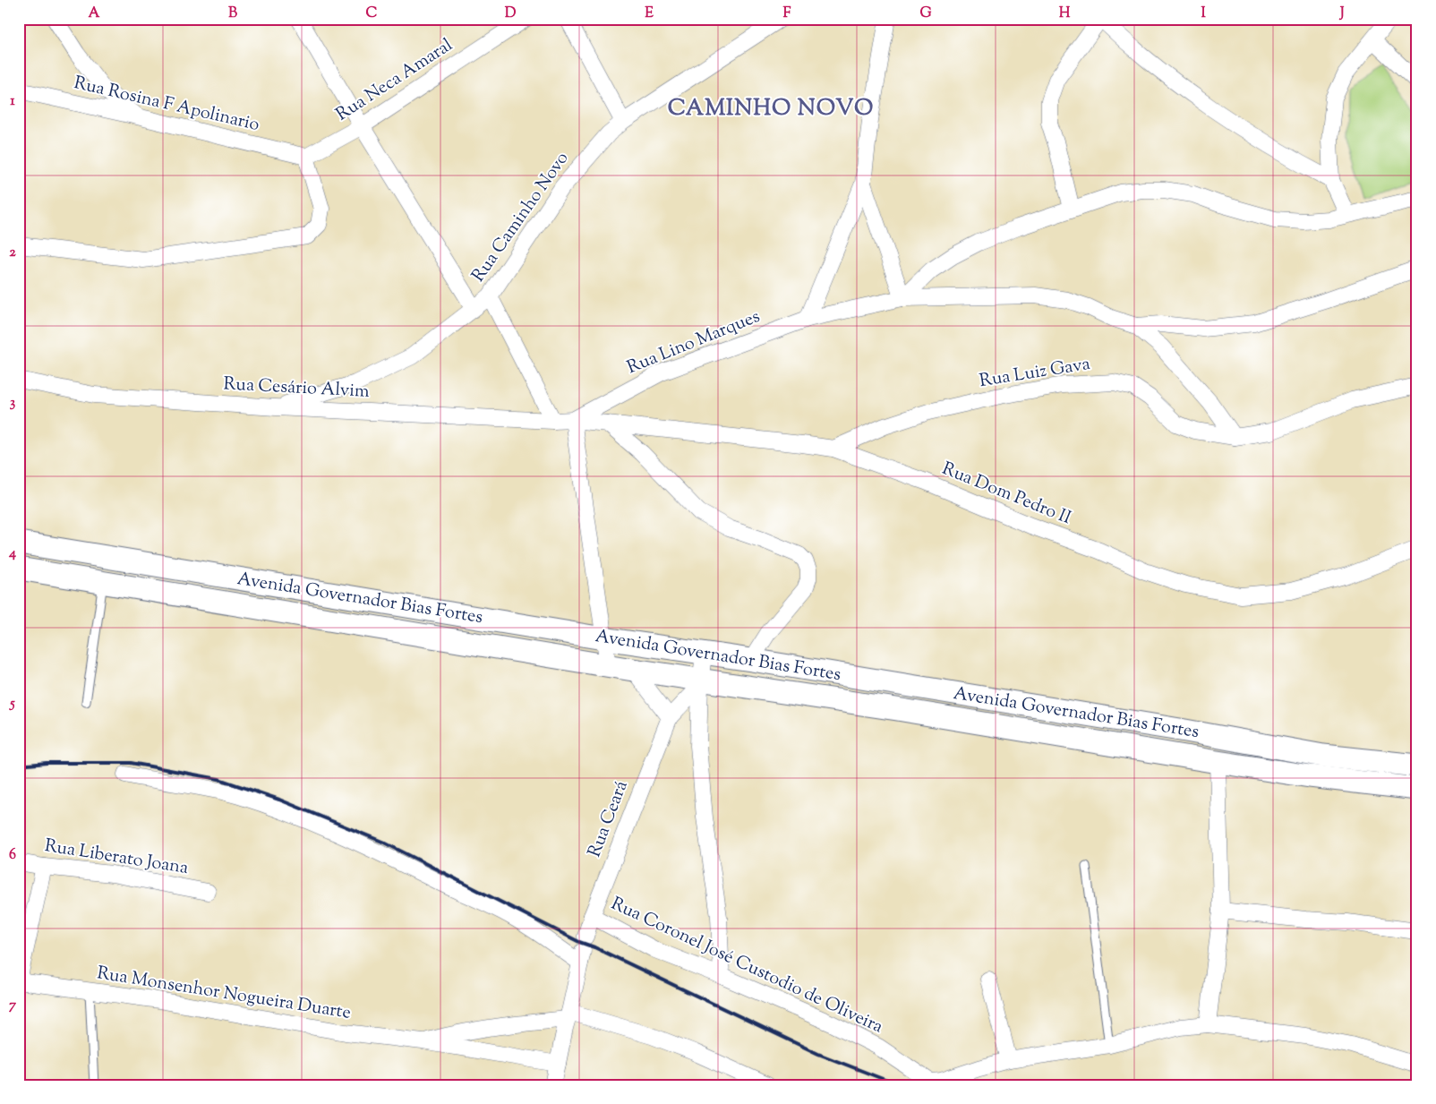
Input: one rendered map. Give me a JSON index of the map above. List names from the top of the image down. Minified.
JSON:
{"streets":{"main road":["Avenida Governador Bias Fortes"],"street":["Rua Neca Amaral","Rua Rosina F Apolinario","Rua Caminho Novo","Rua Lino Marques","Rua Luiz Gava","Rua Cesário Alvim","Rua Dom Pedro II","Rua Ceará","Rua Liberato Joana","Rua Coronel José Custodio de Oliveira","Rua Monsenhor Nogueira Duarte"]},"crossings":[["Rua Neca Amaral","Rua Rosina F Apolinario"],["Rua Caminho Novo","Rua Cesário Alvim"],["Rua Lino Marques","Rua Cesário Alvim"],["Rua Lino Marques","Rua Dom Pedro II"],["Rua Luiz Gava","Rua Dom Pedro II"],["Rua Cesário Alvim","Rua Dom Pedro II"],["Avenida Governador Bias Fortes","Rua Ceará"],["Rua Ceará","Rua Coronel José Custodio de Oliveira"],["Rua Ceará","Rua Monsenhor Nogueira Duarte"]],"districts":["CAMINHO NOVO"],"grid":{"columns":["A","B","C","D","E","F","G","H","I","J"],"rows":["1","2","3","4","5","6","7"]}}
